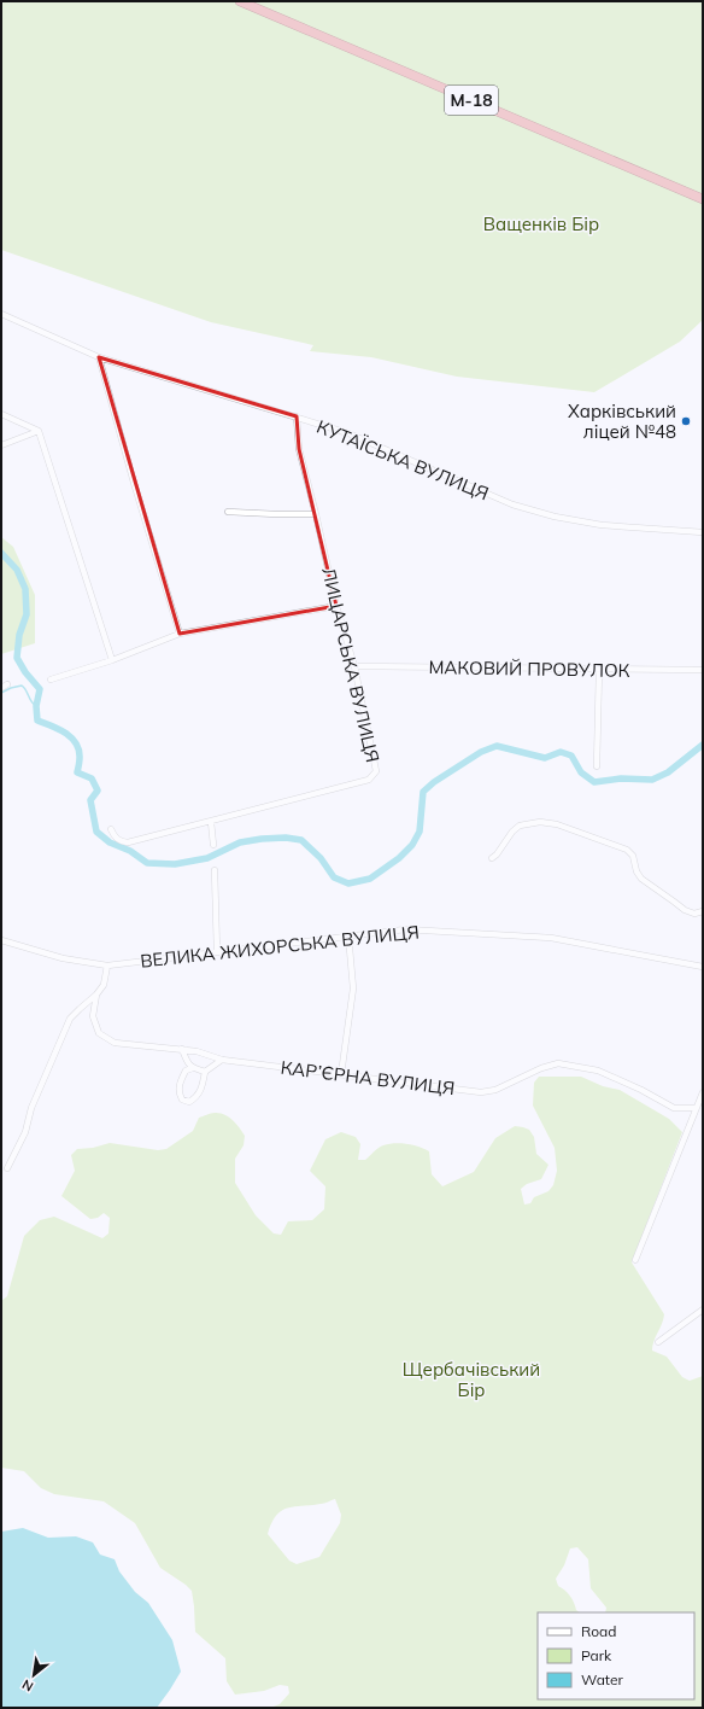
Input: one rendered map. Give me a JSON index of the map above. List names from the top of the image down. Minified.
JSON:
{"streets":{"highway":["М-18"],"street":["КУТАЇСЬКА ВУЛИЦЯ","ЛИЦАРСЬКА ВУЛИЦЯ","МАКОВИЙ ПРОВУЛОК","ВЕЛИКА ЖИХОРСЬКА ВУЛИЦЯ","КАР’ЄРНА ВУЛИЦЯ"]},"crossings":[["КУТАЇСЬКА ВУЛИЦЯ","ЛИЦАРСЬКА ВУЛИЦЯ"],["ЛИЦАРСЬКА ВУЛИЦЯ","МАКОВИЙ ПРОВУЛОК"],["ВЕЛИКА ЖИХОРСЬКА ВУЛИЦЯ","КАР’ЄРНА ВУЛИЦЯ"]],"parks":["Ващенків Бір","Щербачівський Бір"],"places":["Харківський ліцей №48"],"legend":["Road","Park","Water"],"north":"bottom left"}
